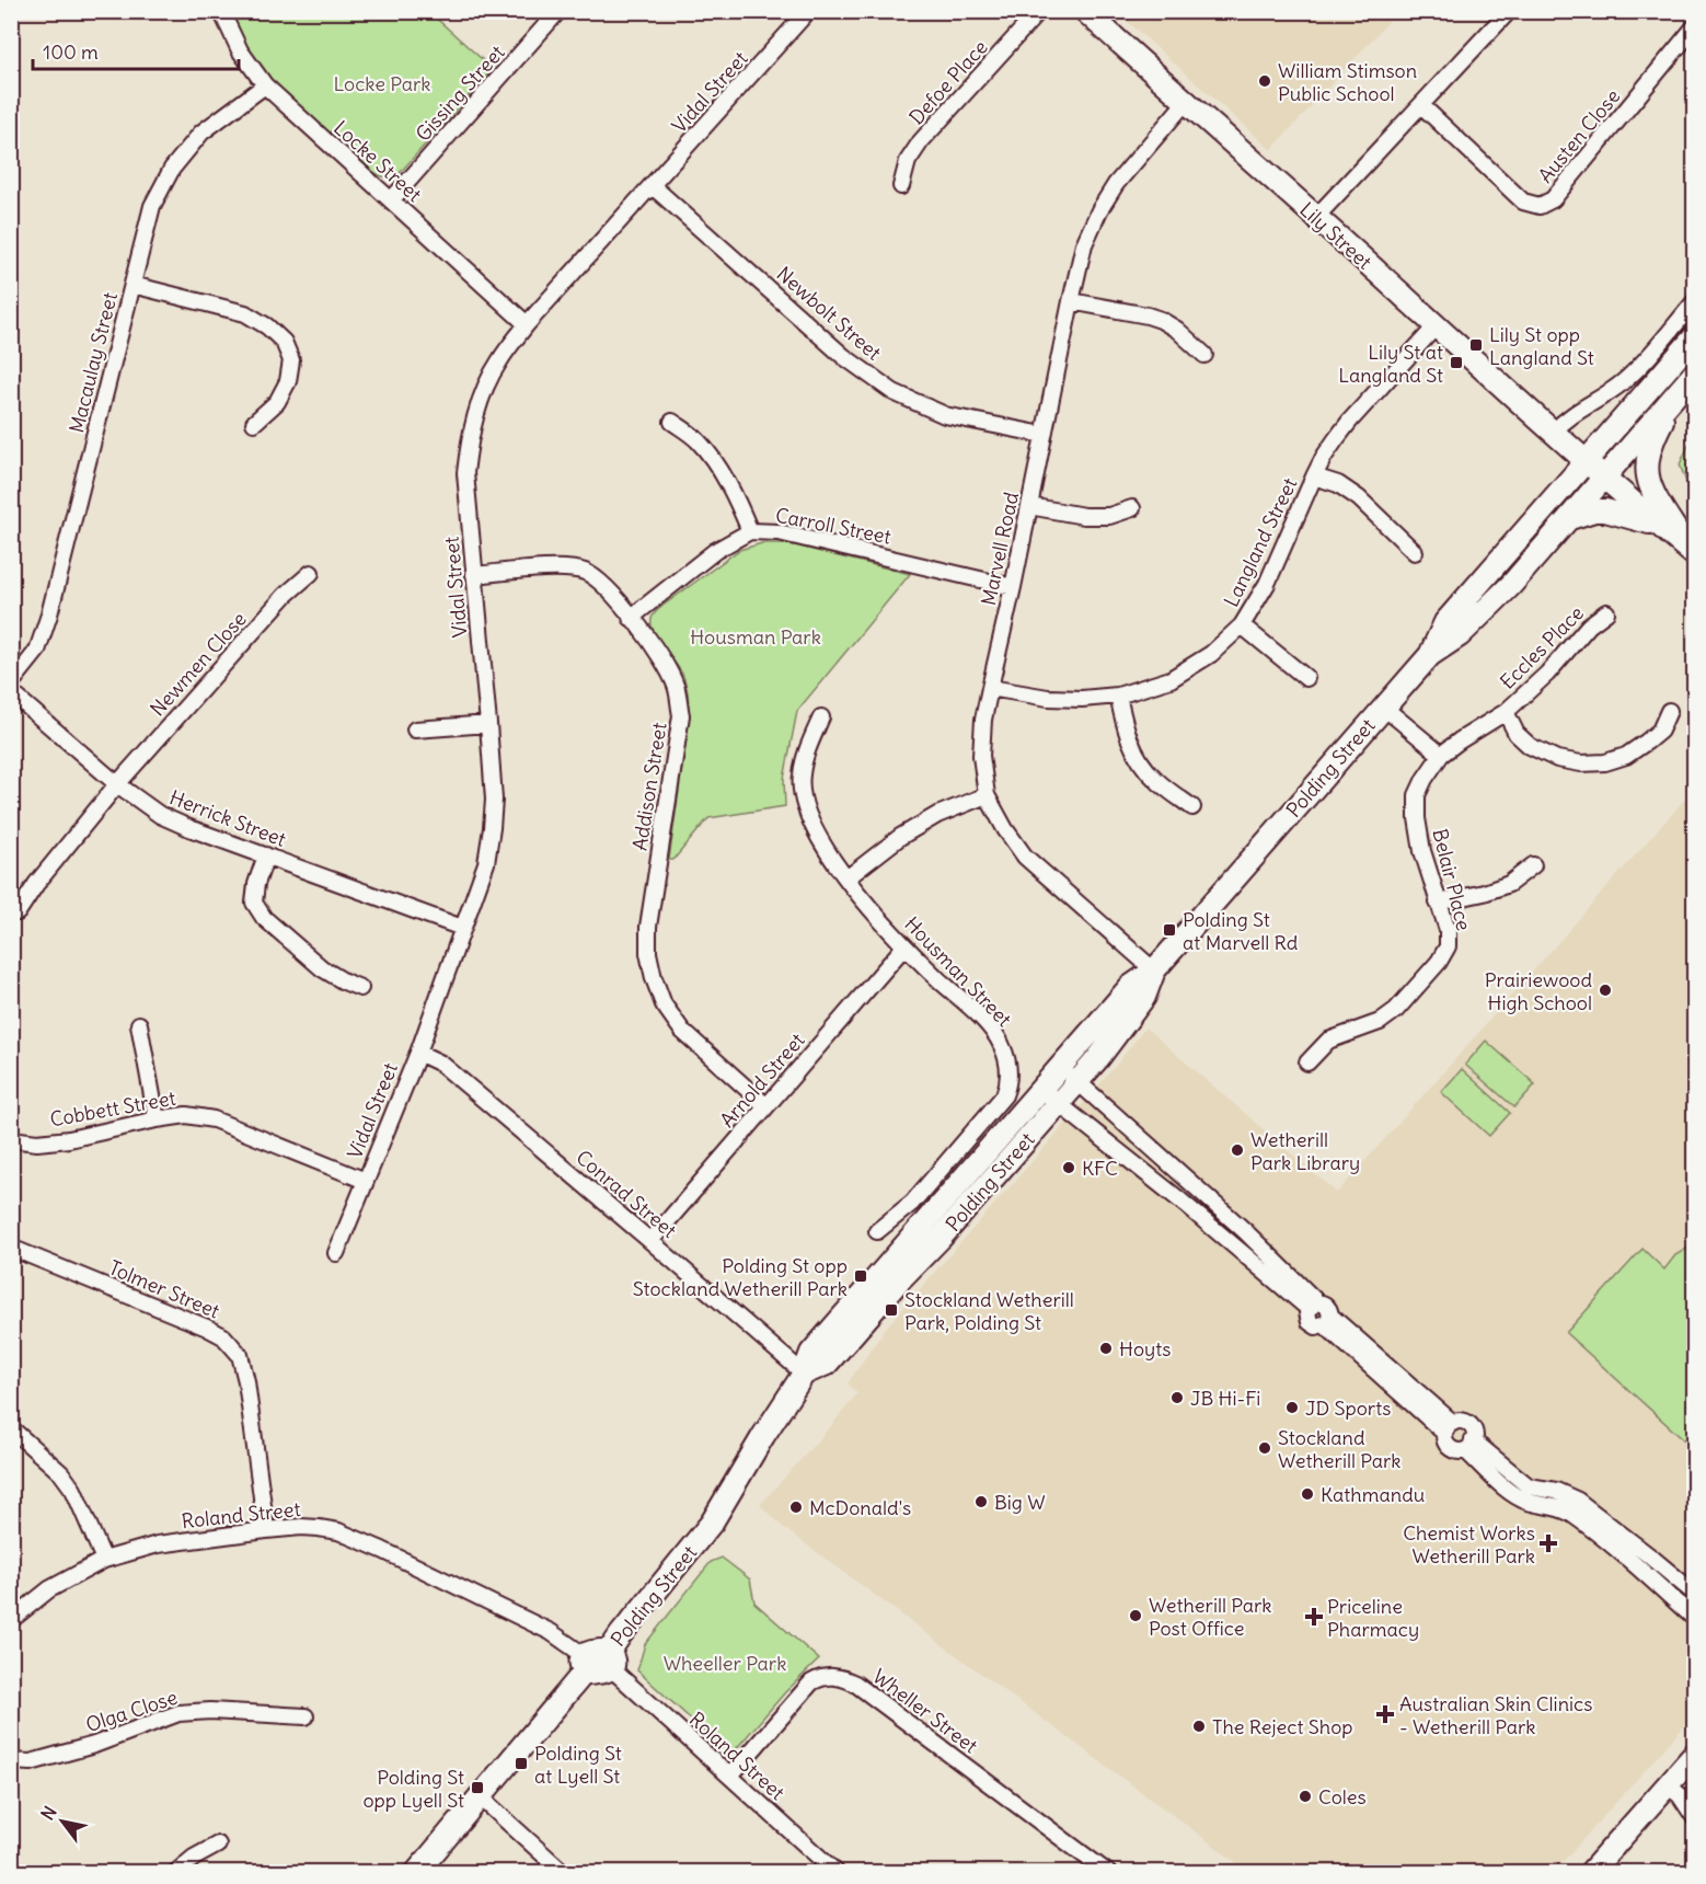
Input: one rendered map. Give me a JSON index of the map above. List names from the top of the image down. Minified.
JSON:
{"streets":{"main road":["Lily Street","Polding Street"],"street":["Defoe Place","Vidal Street","Gissing Street","Austen Close","Locke Street","Newbolt Street","Macaulay Street","Carroll Street","Langland Street","Marvell Road","Eccles Place","Newmen Close","Addison Street","Herrick Street","Belair Place","Housman Street","Arnold Street","Cobbett Street","Conrad Street","Tolmer Street","Roland Street","Olga Close","Wheller Street"]},"crossings":[["Vidal Street","Locke Street"],["Vidal Street","Newbolt Street"],["Vidal Street","Addison Street"],["Vidal Street","Herrick Street"],["Vidal Street","Cobbett Street"],["Vidal Street","Conrad Street"],["Gissing Street","Locke Street"],["Locke Street","Macaulay Street"],["Lily Street","Langland Street"],["Lily Street","Marvell Road"],["Lily Street","Polding Street"],["Newbolt Street","Marvell Road"],["Carroll Street","Marvell Road"],["Carroll Street","Addison Street"],["Langland Street","Marvell Road"],["Marvell Road","Polding Street"],["Eccles Place","Belair Place"],["Newmen Close","Herrick Street"],["Polding Street","Conrad Street"],["Polding Street","Roland Street"],["Addison Street","Arnold Street"],["Housman Street","Arnold Street"],["Arnold Street","Conrad Street"],["Tolmer Street","Roland Street"],["Roland Street","Wheller Street"]],"parks":["Locke Park","Housman Park","Wheeller Park"],"places":{"other":["William Stimson Public School","Prairiewood High School","Wetherill Park Library","KFC","Hoyts","JB Hi-Fi","JD Sports","Stockland Wetherill Park","Kathmandu","Big W","McDonald's","Wetherill Park Post Office","The Reject Shop","Coles"],"transit":["Lily St opp Langland St","Lily St at Langland St","Polding St at Marvell Rd","Polding St opp Stockland Wetherill Park","Stockland Wetherill Park, Polding St","Polding St at Lyell St","Polding St opp Lyell St"],"health":["Chemist Works Wetherill Park","Priceline Pharmacy","Australian Skin Clinics - Wetherill Park"]},"scale_bar":"100 m","north":"top left"}
